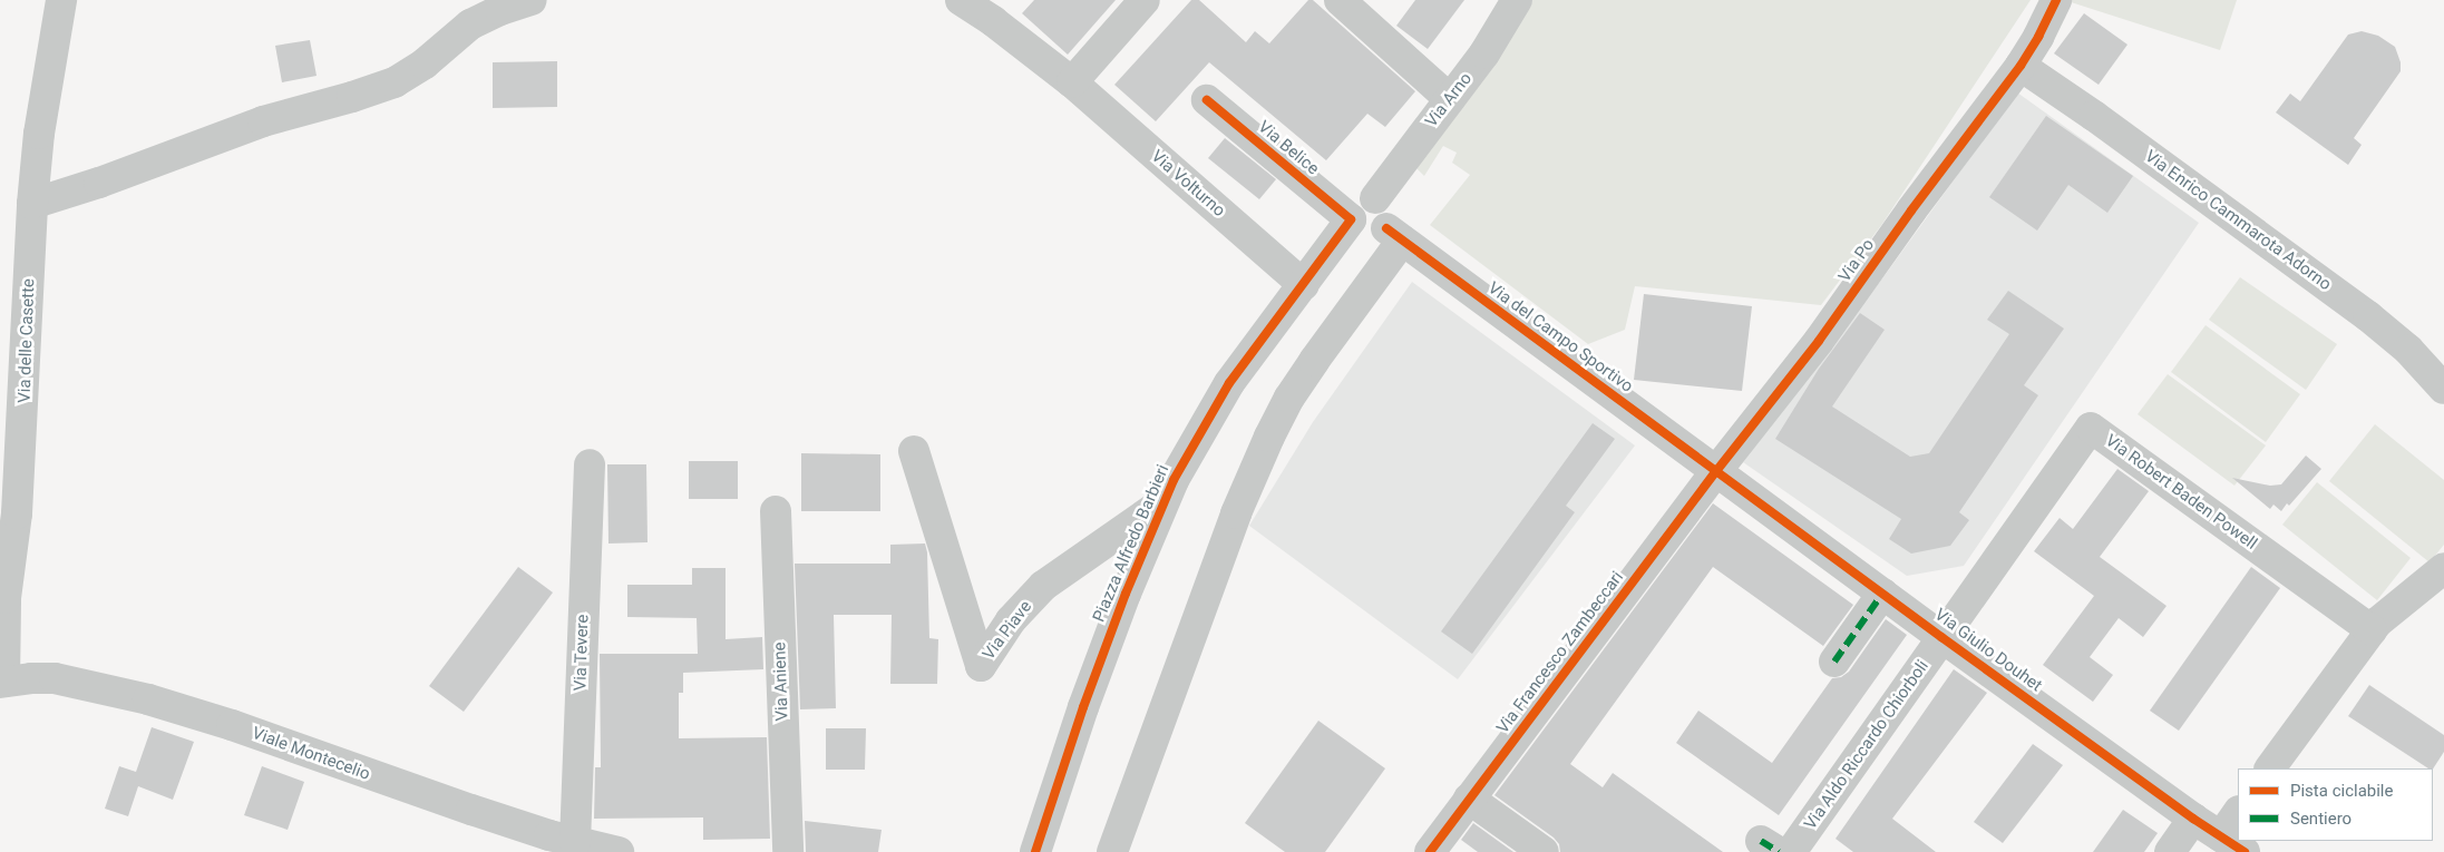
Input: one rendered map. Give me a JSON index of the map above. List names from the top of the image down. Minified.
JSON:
{"streets":{"street":["Via Arno","Via Belice","Via Volturno","Via Enrico Cammarota Adorno","Via Po","Via del Campo Sportivo","Via delle Casette","Via Robert Baden Powell","Piazza Alfredo Barbieri","Via Piave","Via Giulio Douhet","Via Tevere","Via Francesco Zambeccari","Via Aniene","Via Aldo Riccardo Chiorboli","Viale Montecelio"]},"crossings":[["Via Arno","Piazza Alfredo Barbieri"],["Via Belice","Via del Campo Sportivo"],["Via Belice","Piazza Alfredo Barbieri"],["Via Volturno","Piazza Alfredo Barbieri"],["Via Enrico Cammarota Adorno","Via Po"],["Via Po","Via del Campo Sportivo"],["Via Po","Via Giulio Douhet"],["Via Po","Via Francesco Zambeccari"],["Via del Campo Sportivo","Via Giulio Douhet"],["Via del Campo Sportivo","Via Francesco Zambeccari"],["Via delle Casette","Viale Montecelio"],["Via Robert Baden Powell","Via Giulio Douhet"],["Via Robert Baden Powell","Via Aldo Riccardo Chiorboli"],["Piazza Alfredo Barbieri","Via Piave"],["Via Giulio Douhet","Via Francesco Zambeccari"],["Via Giulio Douhet","Via Aldo Riccardo Chiorboli"],["Via Tevere","Viale Montecelio"]],"legend":["Pista ciclabile","Sentiero"]}
